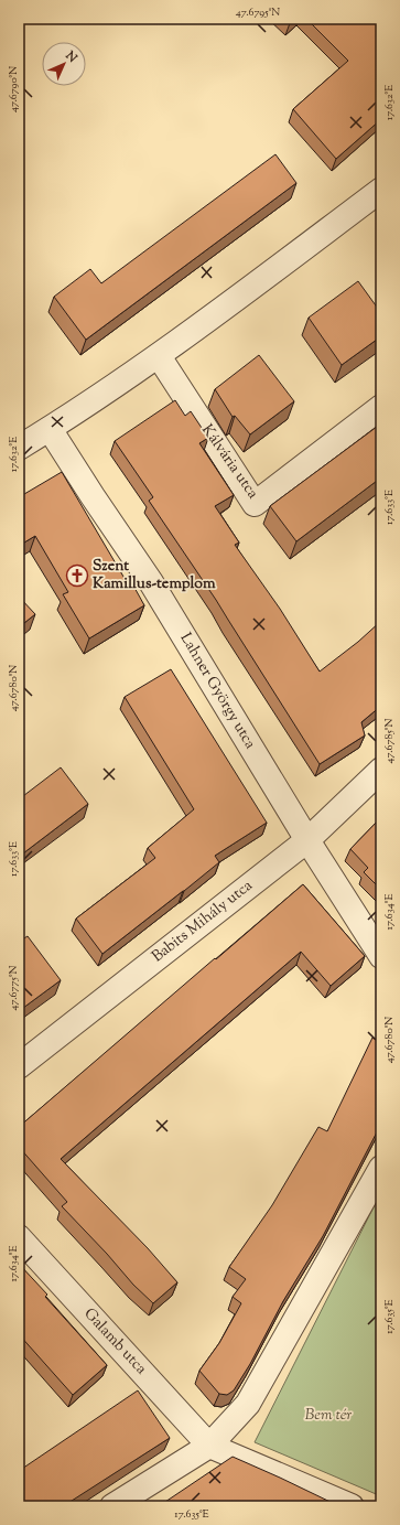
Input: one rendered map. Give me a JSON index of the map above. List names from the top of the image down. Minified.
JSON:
{"streets":{"street":["Kálvária utca","Lahner György utca","Babits Mihály utca","Galamb utca"]},"crossings":[["Lahner György utca","Babits Mihály utca"]],"parks":["Bem tér"],"places":{"church":["Szent Kamillus-templom"]},"north":"top right","coordinates":["47.6795°N","47.6790°N","17.632°E","17.633°E","47.6780°N","47.6785°N","17.634°E","47.6775°N","17.635°E"]}
